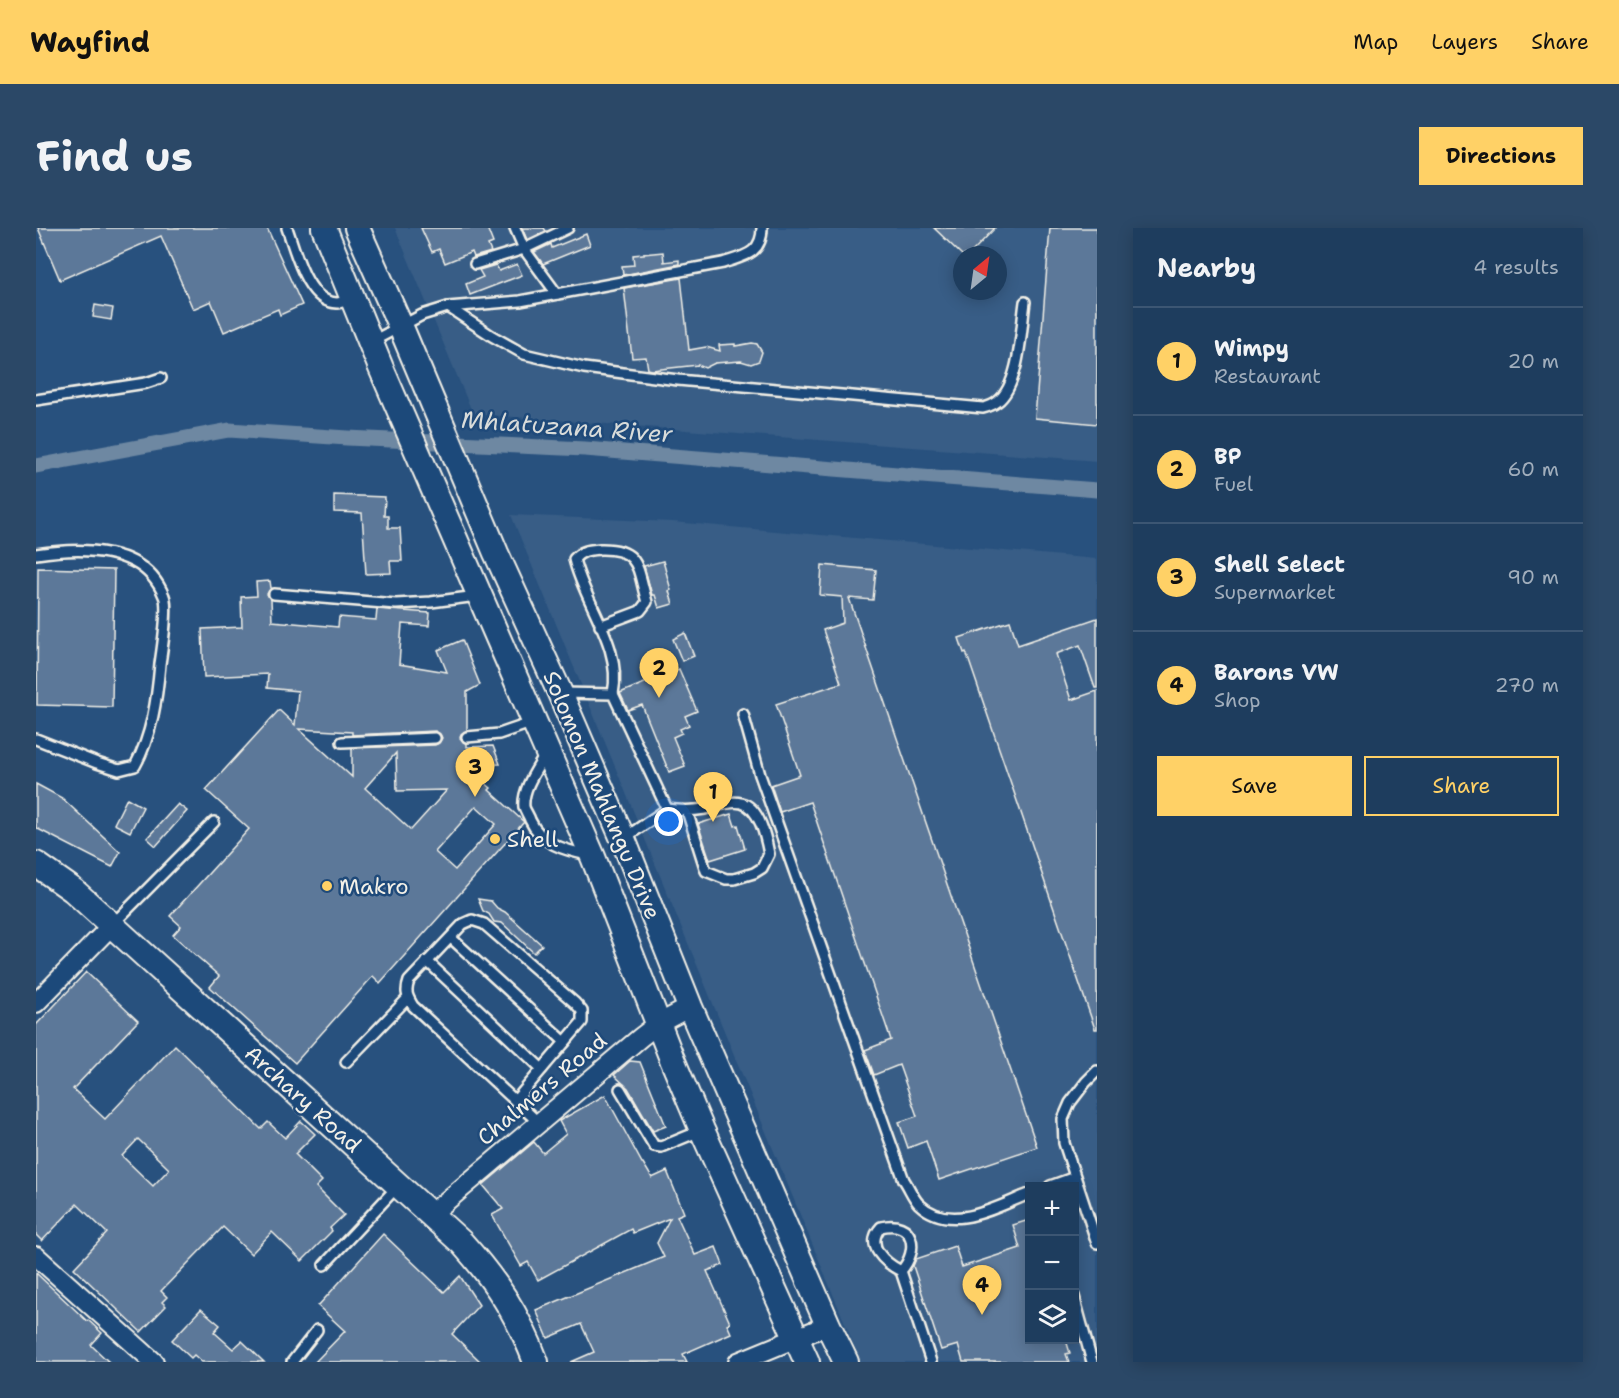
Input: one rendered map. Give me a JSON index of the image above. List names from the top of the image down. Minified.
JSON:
{"streets":{"main road":["Solomon Mahlangu Drive","Archary Road"],"street":["Chalmers Road"]},"crossings":[["Solomon Mahlangu Drive","Chalmers Road"],["Chalmers Road","Archary Road"]],"water":["Mhlatuzana River"],"places":["Shell","Makro"],"north":"top right","page":{"header":"Wayfind","nav":["Map","Layers","Share"],"buttons":["Directions",["Save","Share"]],"title":"Find us","heading":["Nearby","4 results"],"list":[{"mark":"1","name":"Wimpy","note":"Restaurant","value":"20 m"},{"mark":"2","name":"BP","note":"Fuel","value":"60 m"},{"mark":"3","name":"Shell Select","note":"Supermarket","value":"90 m"},{"mark":"4","name":"Barons VW","note":"Shop","value":"270 m"}],"pins":["2","3","1","4"],"map_buttons":["+","−"]}}
